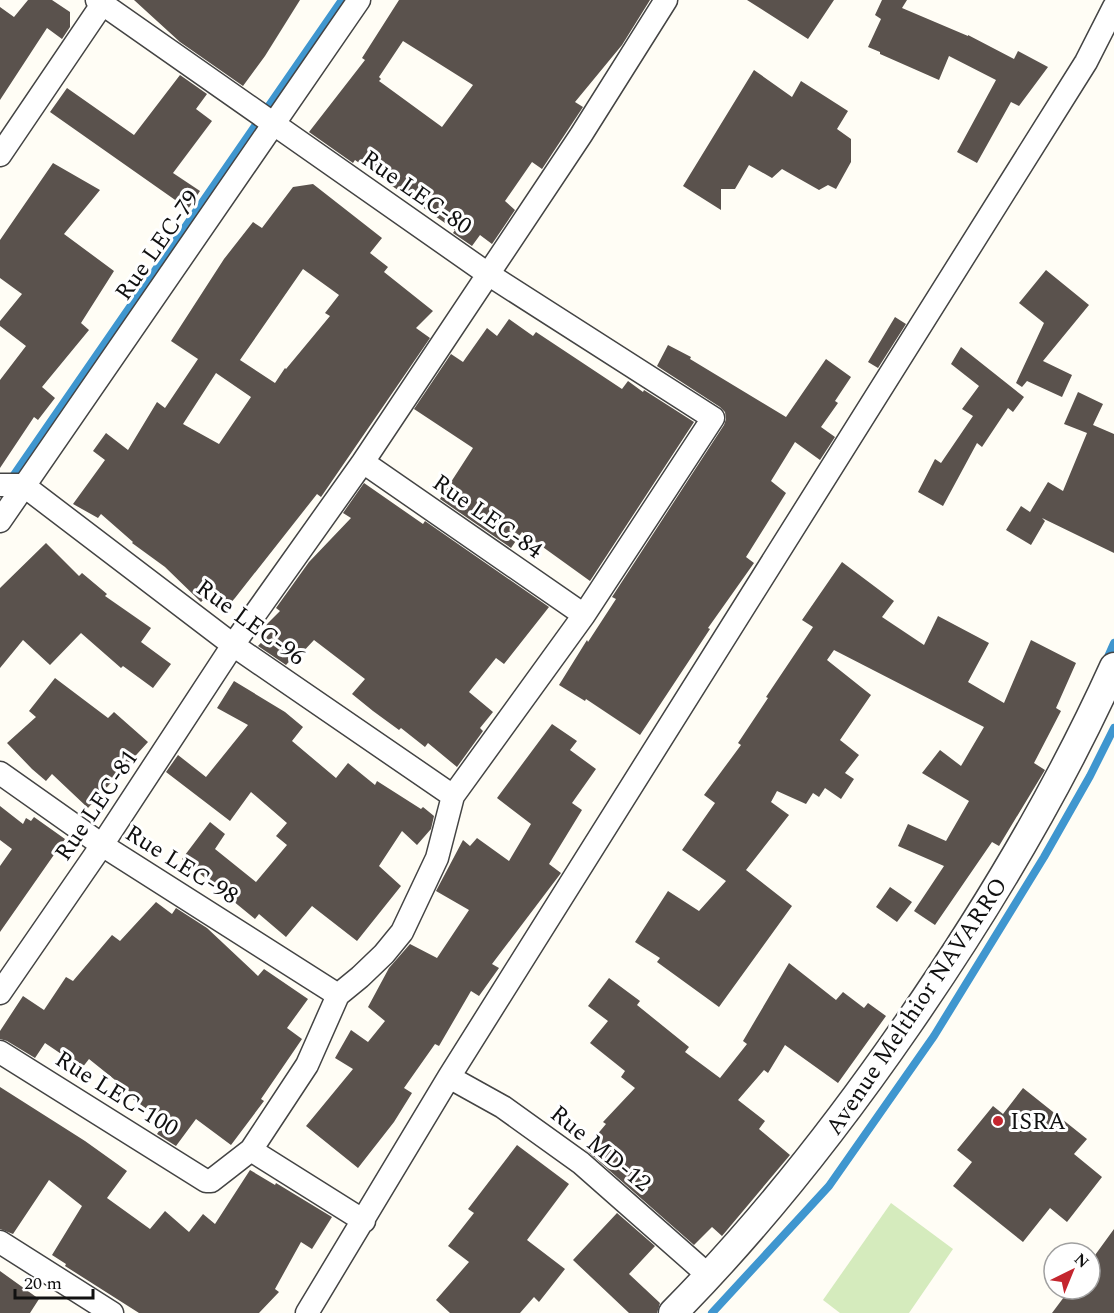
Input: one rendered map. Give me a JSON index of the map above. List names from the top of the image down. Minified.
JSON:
{"streets":{"street":["Rue LEC-80","Rue LEC-79","Rue LEC-84","Rue LEC-96","Rue LEC-81","Rue LEC-98","Avenue Melthior NAVARRO","Rue LEC-100","Rue MD-12"]},"crossings":[["Rue LEC-80","Rue LEC-79"],["Rue LEC-80","Rue LEC-84"],["Rue LEC-80","Rue LEC-81"],["Rue LEC-79","Rue LEC-96"],["Rue LEC-84","Rue LEC-81"],["Rue LEC-96","Rue LEC-81"],["Rue LEC-81","Rue LEC-98"],["Avenue Melthior NAVARRO","Rue MD-12"]],"places":["ISRA"],"scale_bar":"20 m","north":"top right"}
